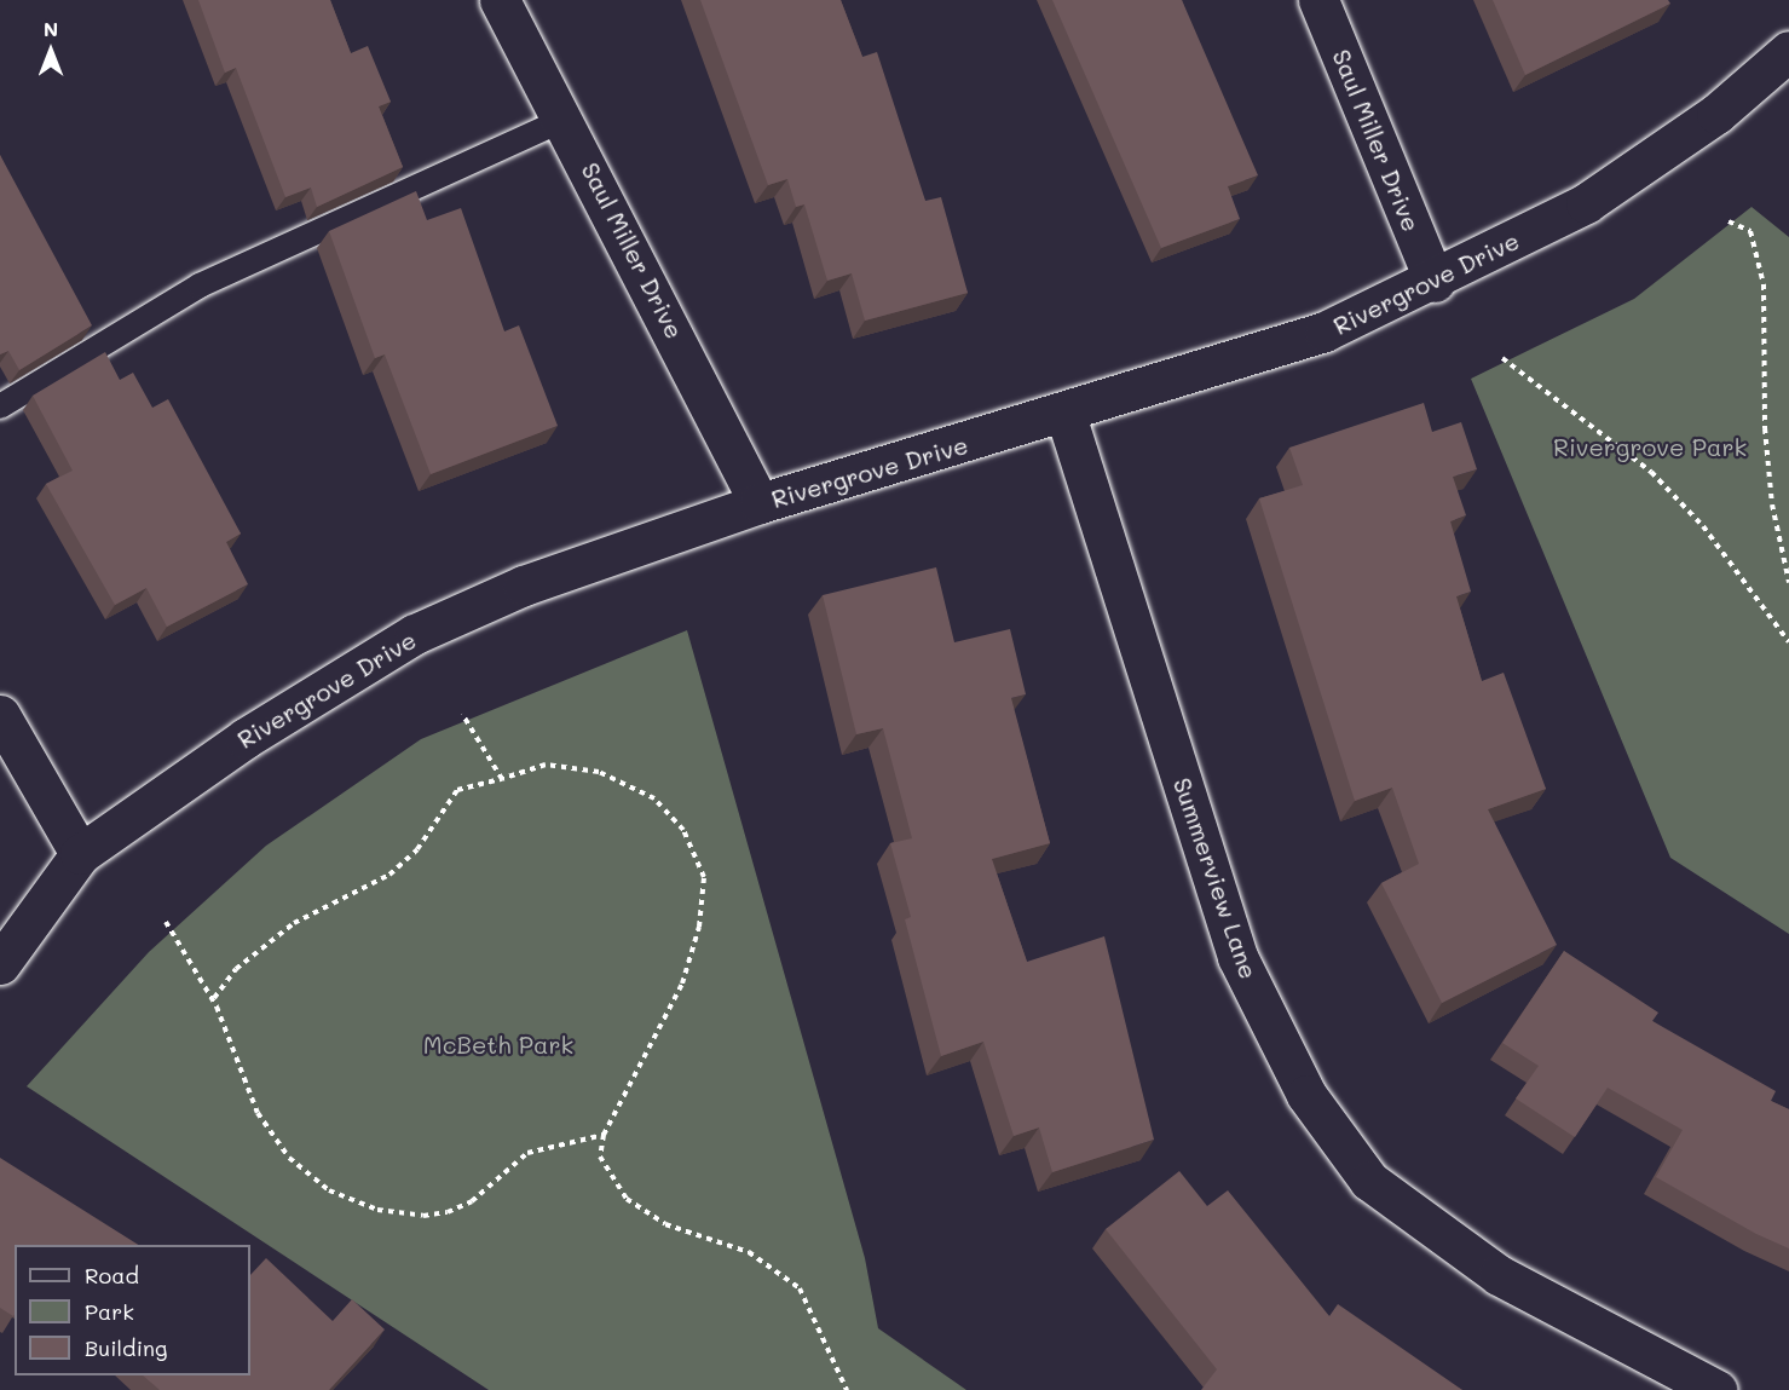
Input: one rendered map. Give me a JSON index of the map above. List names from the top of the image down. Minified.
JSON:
{"streets":{"street":["Saul Miller Drive","Rivergrove Drive","Summerview Lane"]},"crossings":[["Saul Miller Drive","Rivergrove Drive"],["Rivergrove Drive","Summerview Lane"]],"parks":["Rivergrove Park","McBeth Park"],"legend":["Road","Park","Building"],"north":"top"}
